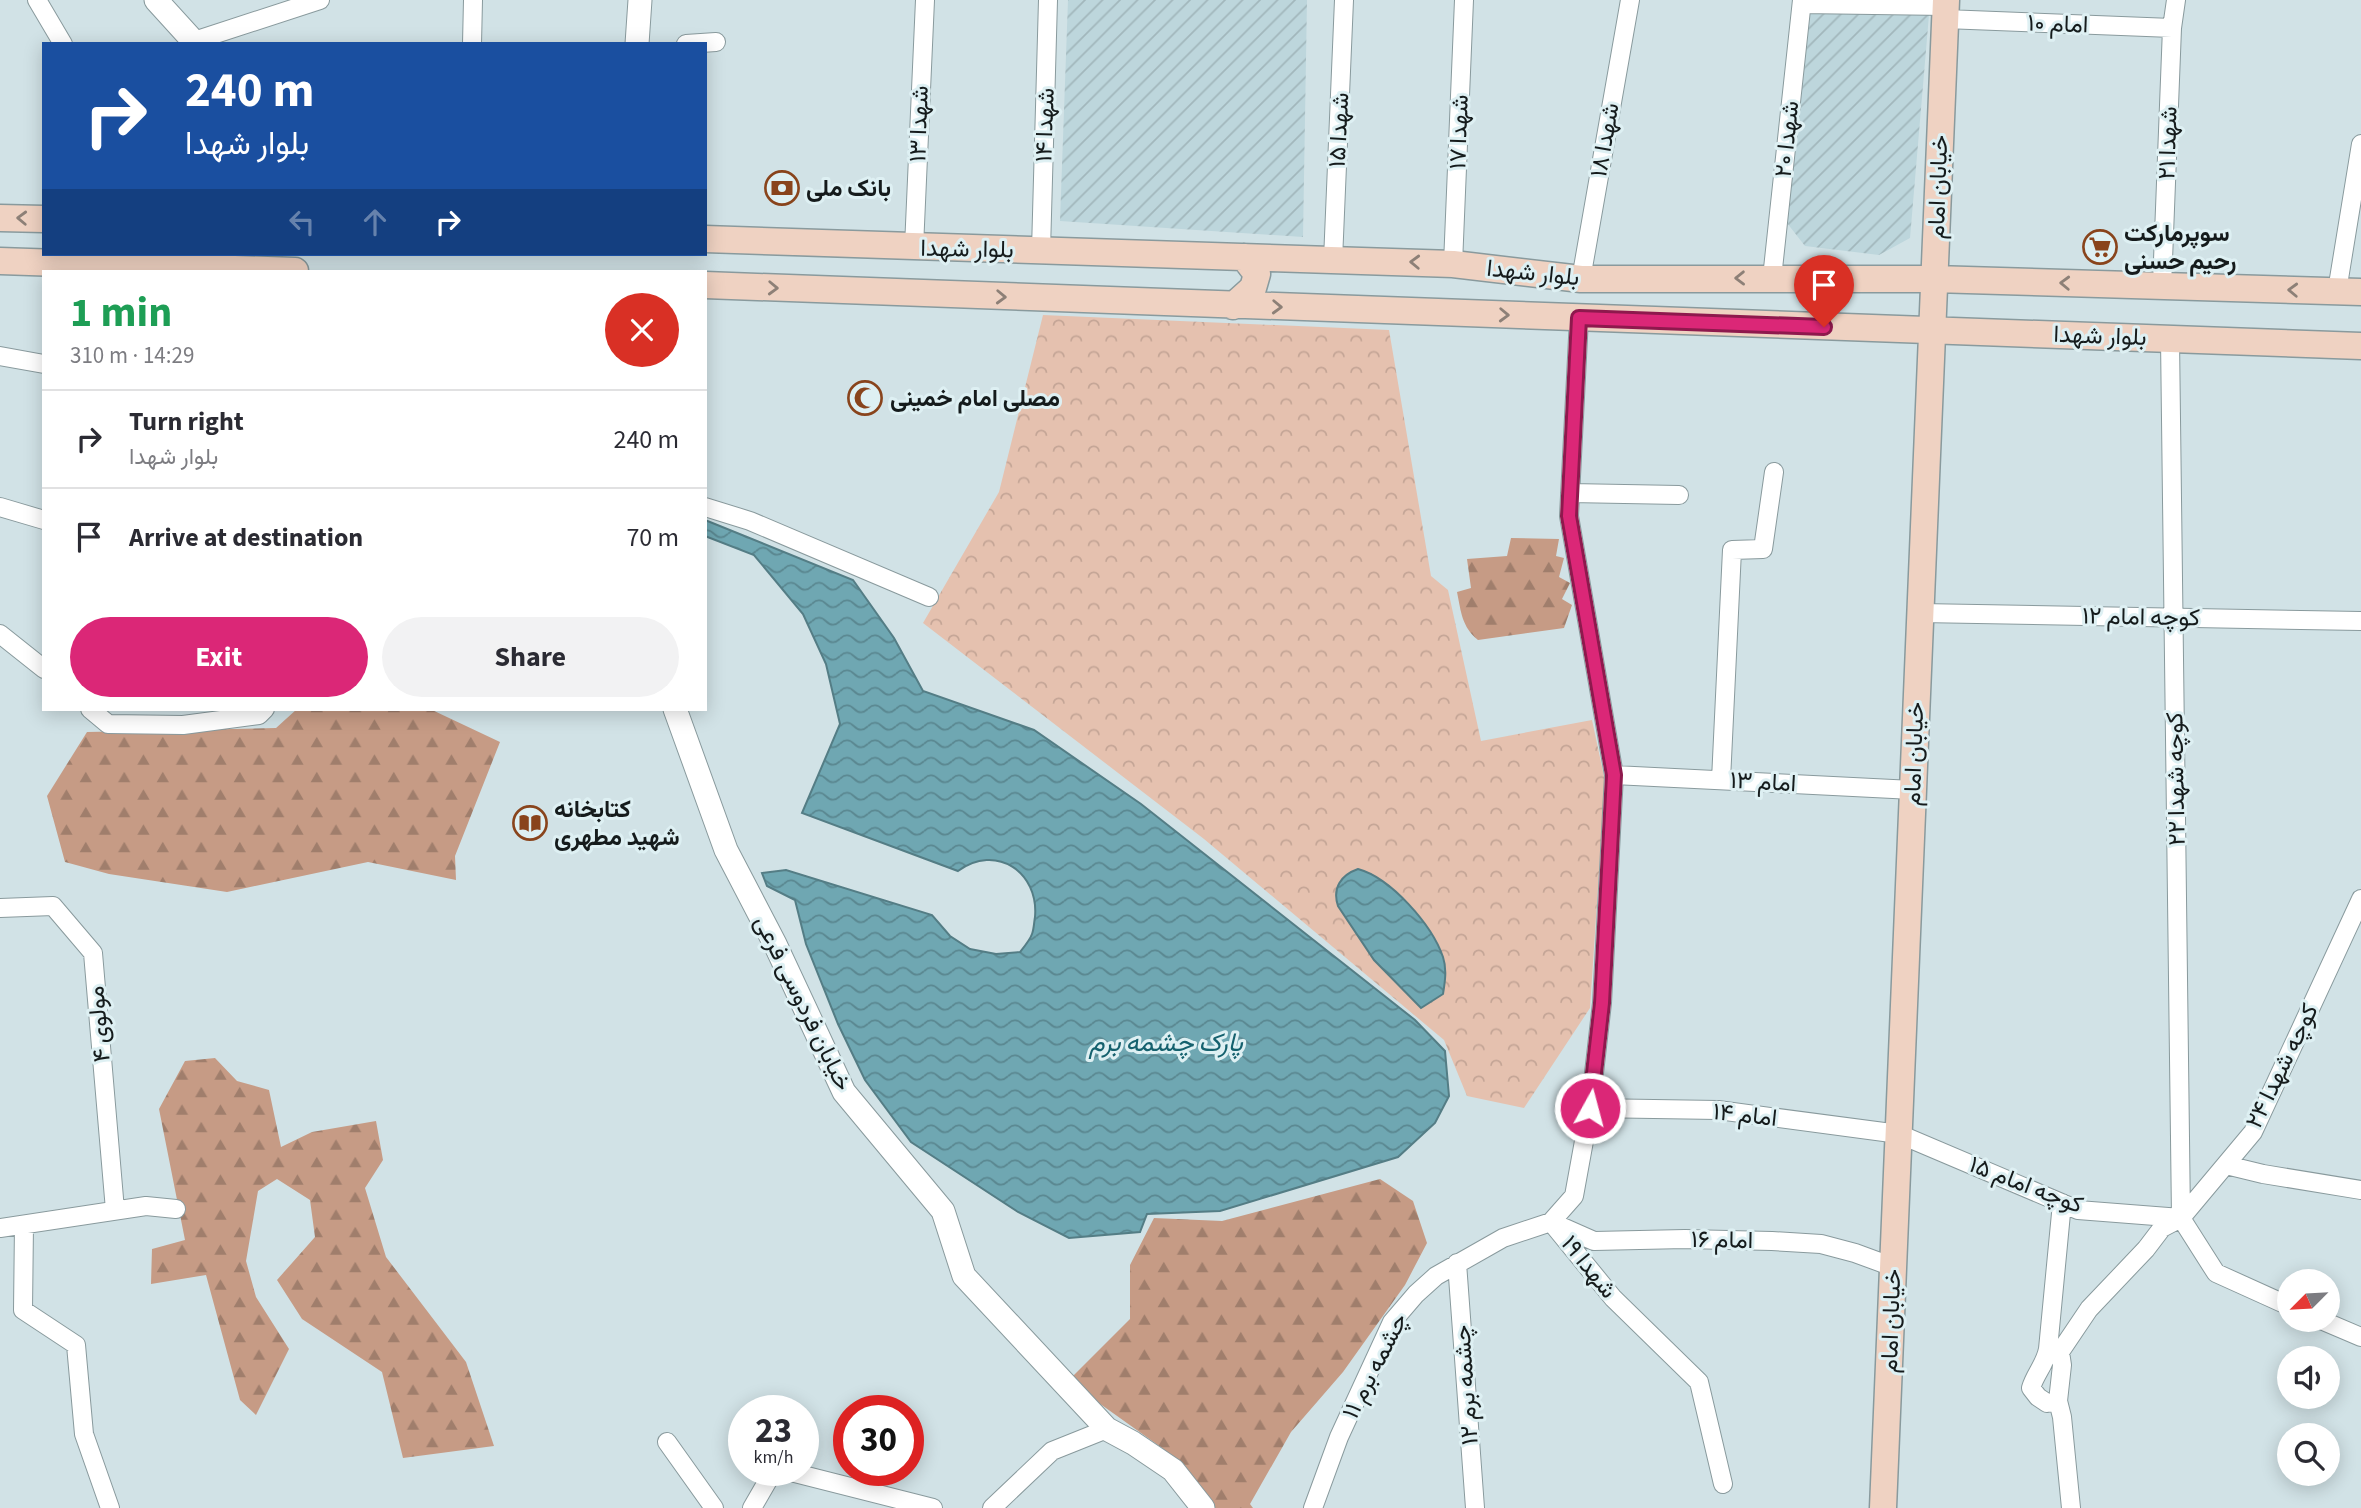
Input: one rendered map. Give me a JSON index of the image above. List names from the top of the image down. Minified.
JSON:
{"streets":{"main road":["خیابان امام","بلوار شهدا"],"street":["امام ۱۰","شهدا ۱۳","شهدا ۱۴","شهدا ۱۵","شهدا ۱۷","شهدا ۲۰","شهدا ۱۸","شهدا ۲۱","کوچه امام ۱۲","کوچه شهدا ۲۲","امام ۱۳","خیابان فردوسی فرعی","مولوی ۴","کوچه شهدا ۲۴","امام ۱۴","کوچه امام ۱۵","امام ۱۶","شهدا ۱۹","چشمه برم ۱۱","چشمه برم ۱۲"]},"crossings":[["امام ۱۰","شهدا ۲۰"],["امام ۱۰","شهدا ۲۱"],["امام ۱۰","خیابان امام"],["شهدا ۱۳","بلوار شهدا"],["شهدا ۱۴","بلوار شهدا"],["شهدا ۱۵","بلوار شهدا"],["شهدا ۱۷","بلوار شهدا"],["شهدا ۲۰","بلوار شهدا"],["شهدا ۱۸","بلوار شهدا"],["شهدا ۲۱","بلوار شهدا"],["خیابان امام","بلوار شهدا"],["خیابان امام","کوچه امام ۱۲"],["خیابان امام","امام ۱۳"],["خیابان امام","امام ۱۴"],["خیابان امام","کوچه امام ۱۵"],["خیابان امام","امام ۱۶"],["بلوار شهدا","کوچه شهدا ۲۲"],["بلوار شهدا","شهدا ۱۹"],["کوچه امام ۱۲","کوچه شهدا ۲۲"],["کوچه شهدا ۲۲","کوچه شهدا ۲۴"],["کوچه شهدا ۲۲","کوچه امام ۱۵"],["امام ۱۳","شهدا ۱۹"],["کوچه شهدا ۲۴","کوچه امام ۱۵"],["امام ۱۴","کوچه امام ۱۵"],["امام ۱۴","شهدا ۱۹"],["امام ۱۶","شهدا ۱۹"],["امام ۱۶","چشمه برم ۱۱"],["شهدا ۱۹","چشمه برم ۱۱"],["چشمه برم ۱۱","چشمه برم ۱۲"]],"water":["پارک چشمه برم"],"places":{"bank":["بانک ملی"],"supermarket":["سوپرمارکت رحیم حسنی"],"mosque":["مصلی امام خمینی"],"library":["کتابخانه شهید مطهری"]},"north":"bottom left","page":{"turn":["240 m","بلوار شهدا"],"heading":["1 min","310 m · 14:29"],"list":[{"name":"Turn right","note":"بلوار شهدا","value":"240 m"},{"name":"Arrive at destination","value":"70 m"}],"buttons":["Exit","Share"],"speed":"23 km/h","limit":"30"}}
